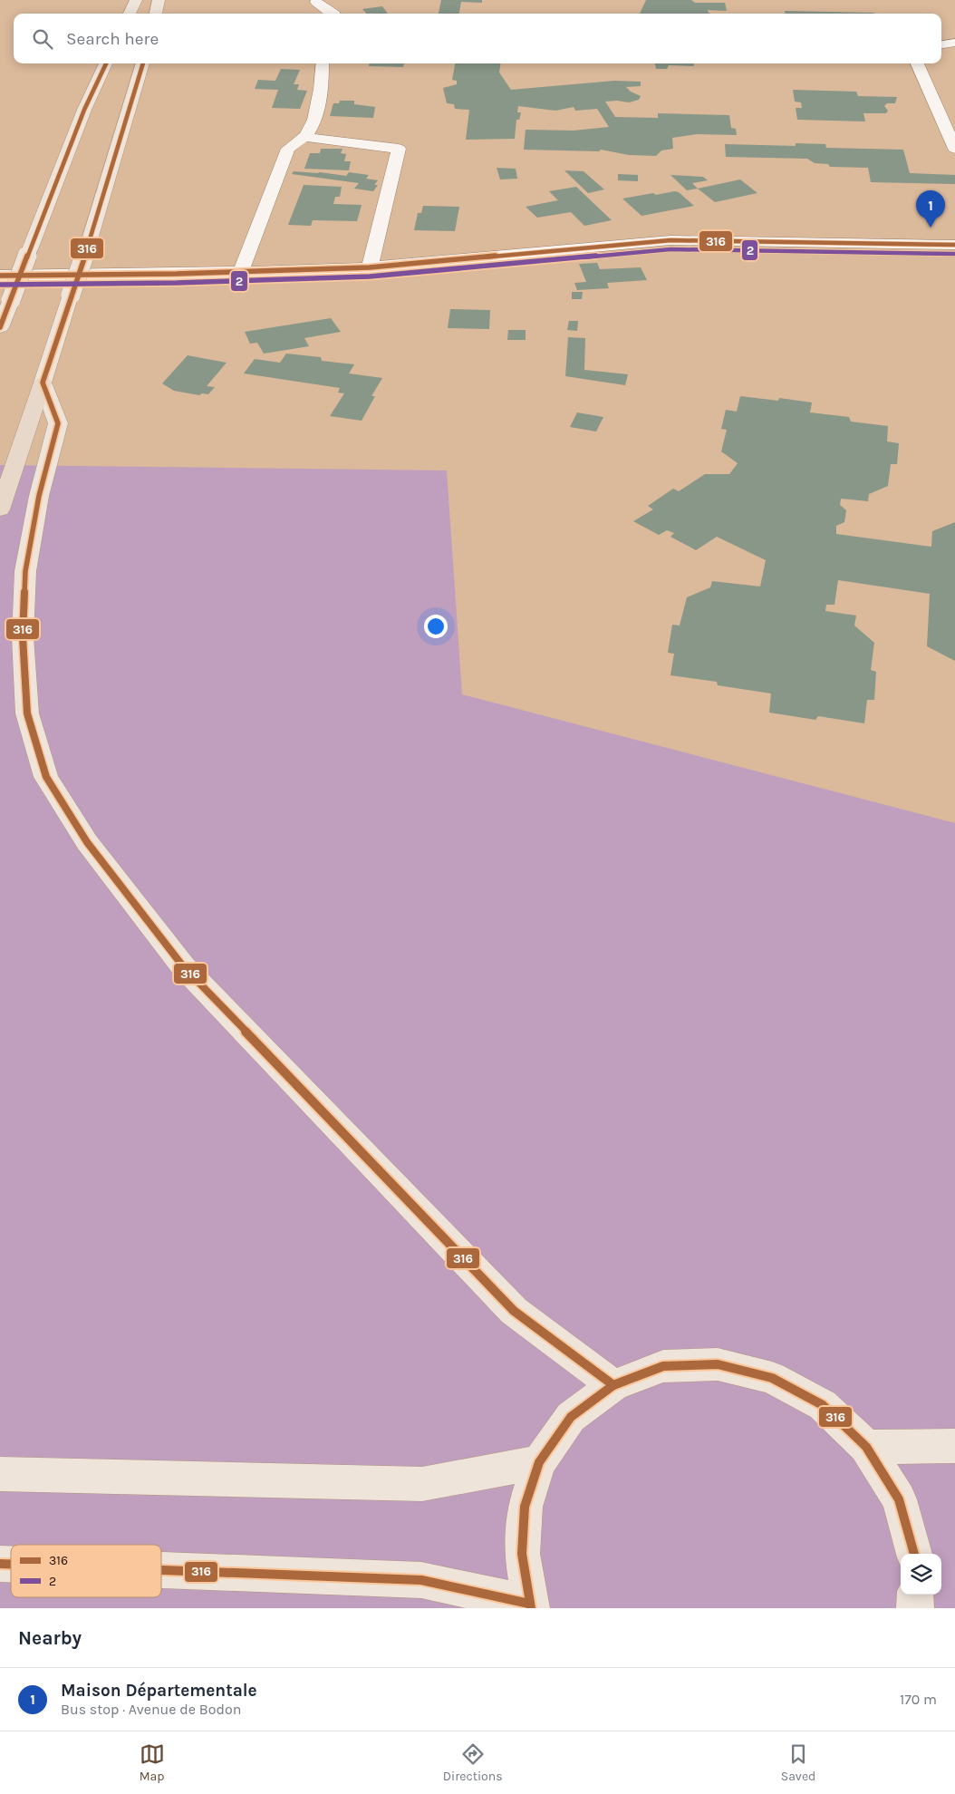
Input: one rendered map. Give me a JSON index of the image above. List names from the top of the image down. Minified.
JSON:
{"lines":["transit line 316","transit line 2"],"legend":["316","2"],"page":{"search":"Search here","pins":"1","heading":"Nearby","list":[{"mark":"1","name":"Maison Départementale","note":"Bus stop · Avenue de Bodon","value":"170 m"}],"nav":["Map","Directions","Saved"]}}
